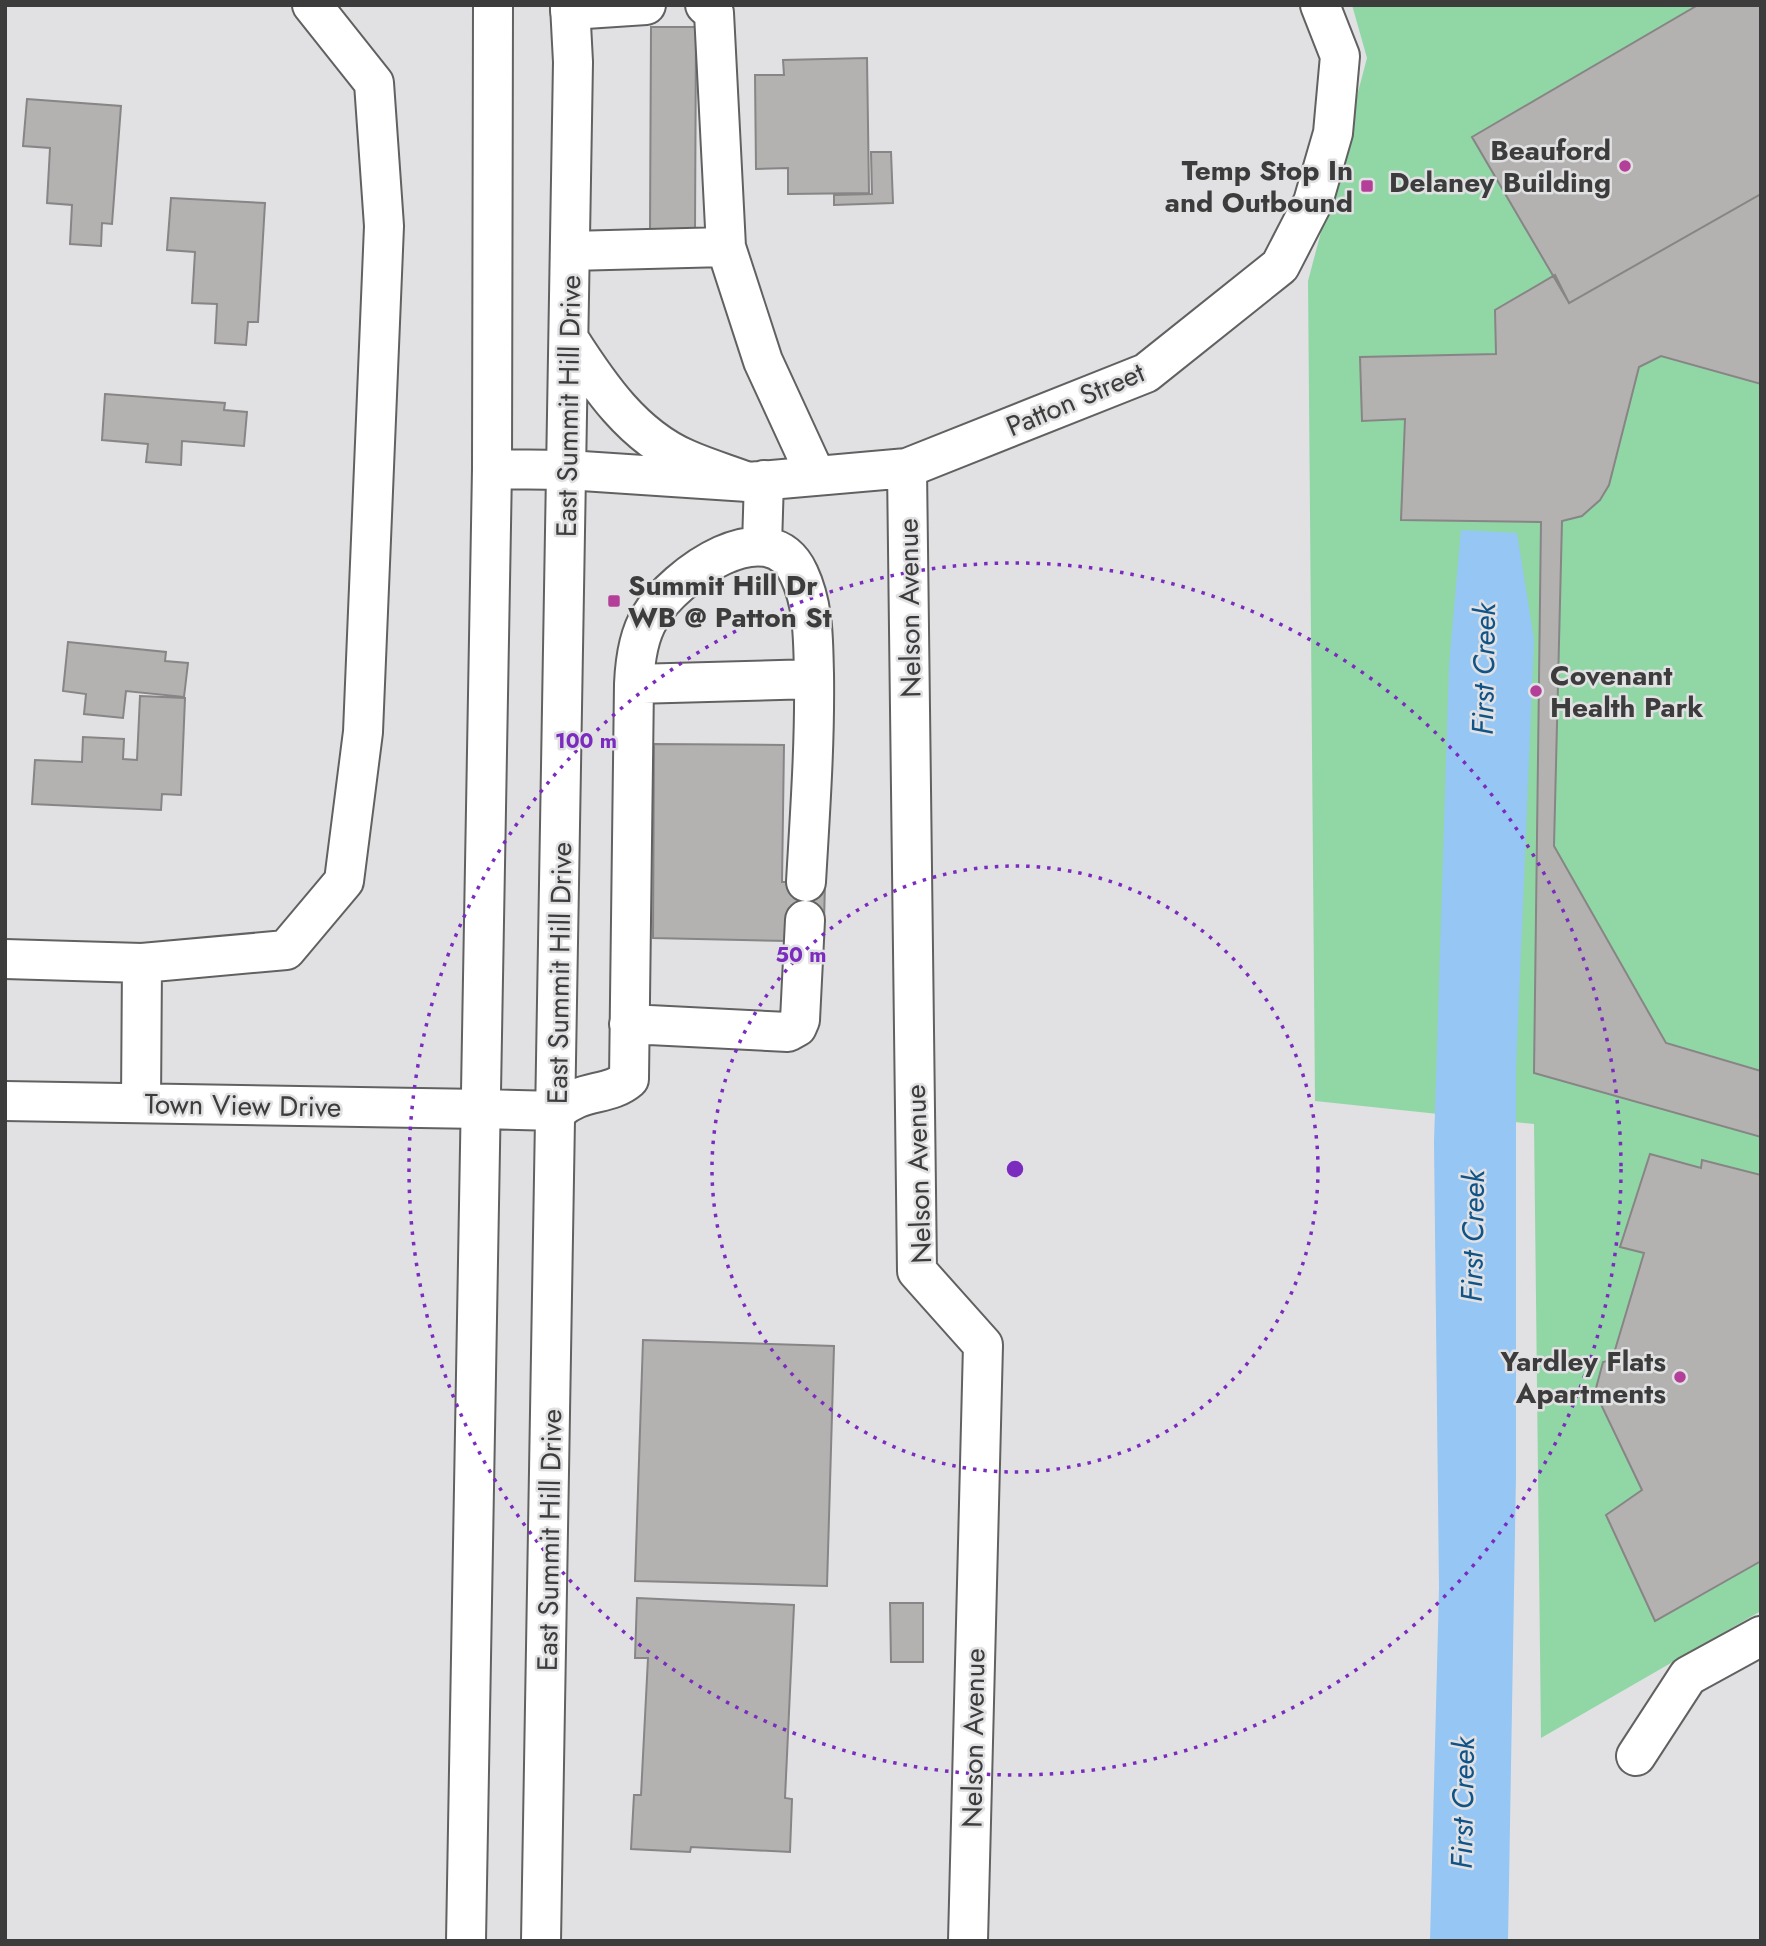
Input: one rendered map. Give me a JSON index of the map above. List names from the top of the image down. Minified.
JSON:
{"streets":{"main road":["Patton Street","East Summit Hill Drive","Nelson Avenue","Town View Drive"]},"crossings":[["Patton Street","East Summit Hill Drive"],["Patton Street","Nelson Avenue"],["East Summit Hill Drive","Town View Drive"]],"water":["First Creek"],"places":{"other":["Beauford Delaney Building","Covenant Health Park","Yardley Flats Apartments"],"transit":["Temp Stop In and Outbound","Summit Hill Dr WB @ Patton St"]},"rings":["100 m","50 m"]}
